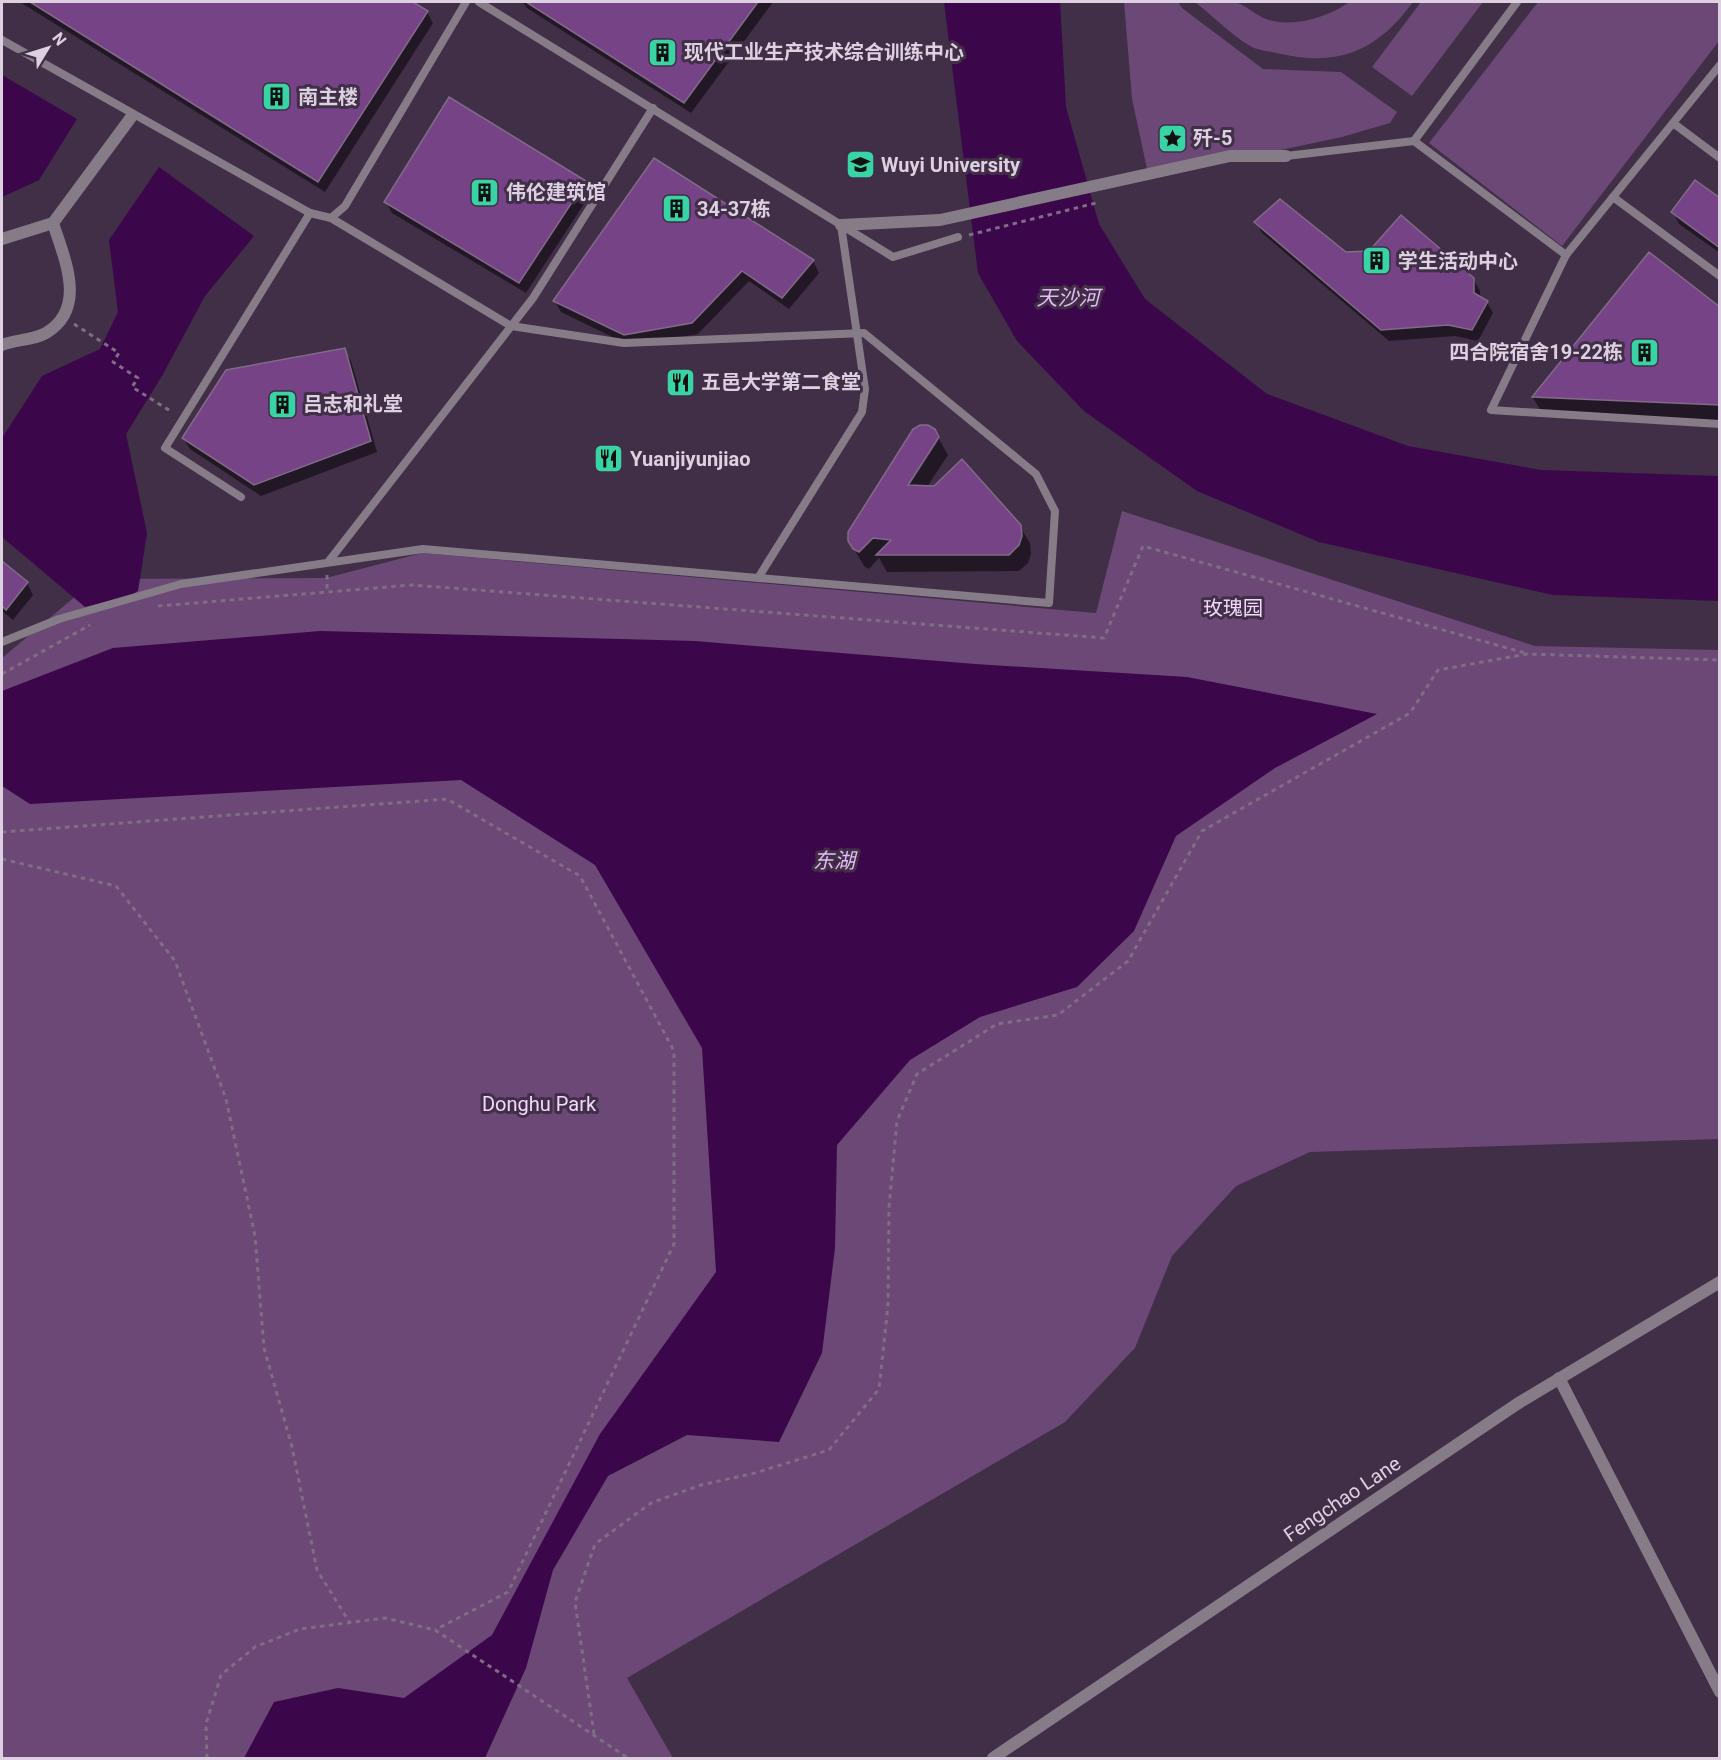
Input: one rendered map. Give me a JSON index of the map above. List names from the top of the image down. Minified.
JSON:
{"streets":{"street":["Fengchao Lane"]},"water":["天沙河","东湖"],"parks":["玫瑰园","Donghu Park"],"places":{"building":["现代工业生产技术综合训练中心","南主楼","伟伦建筑馆","34-37栋","学生活动中心","四合院宿舍19-22栋","吕志和礼堂"],"place":["歼-5"],"school or university":["Wuyi University"],"restaurant":["五邑大学第二食堂","Yuanjiyunjiao"]},"north":"top right"}
